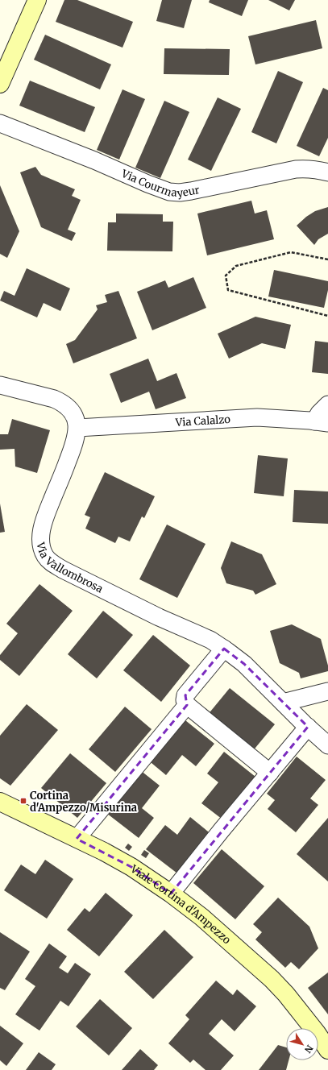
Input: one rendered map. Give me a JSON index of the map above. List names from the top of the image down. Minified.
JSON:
{"streets":{"street":["Via Courmayeur","Via Calalzo","Via Vallombrosa","Viale Cortina d'Ampezzo"]},"crossings":[["Via Calalzo","Via Vallombrosa"]],"places":{"transit":["Cortina d'Ampezzo/Misurina"]},"north":"bottom right"}
